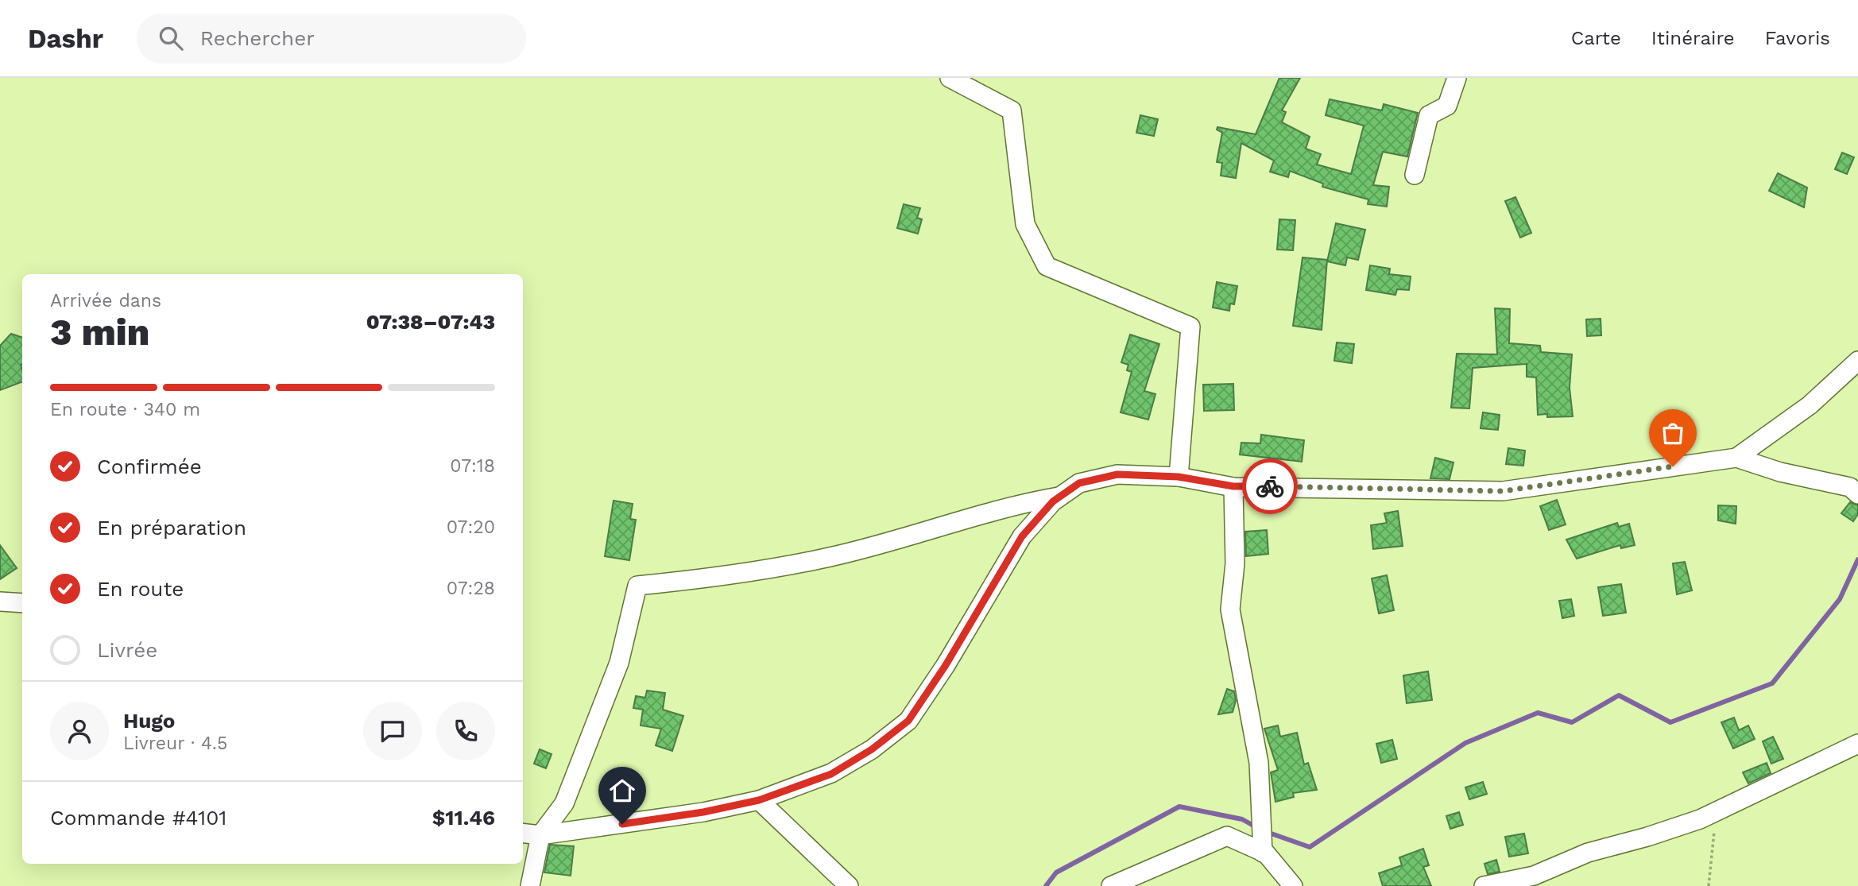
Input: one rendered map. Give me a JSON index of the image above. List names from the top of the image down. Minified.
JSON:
{"page":{"header":"Dashr","search":"Rechercher","nav":["Carte","Itinéraire","Favoris"],"heading":["3 min","Arrivée dans","07:38–07:43"],"panel":["Hugo","Livreur · 4.5","Commande #4101","$11.46"],"bar":"En route · 340 m","list":[["Confirmée","07:18"],["En préparation","07:20"],["En route","07:28"],"Livrée"]}}
